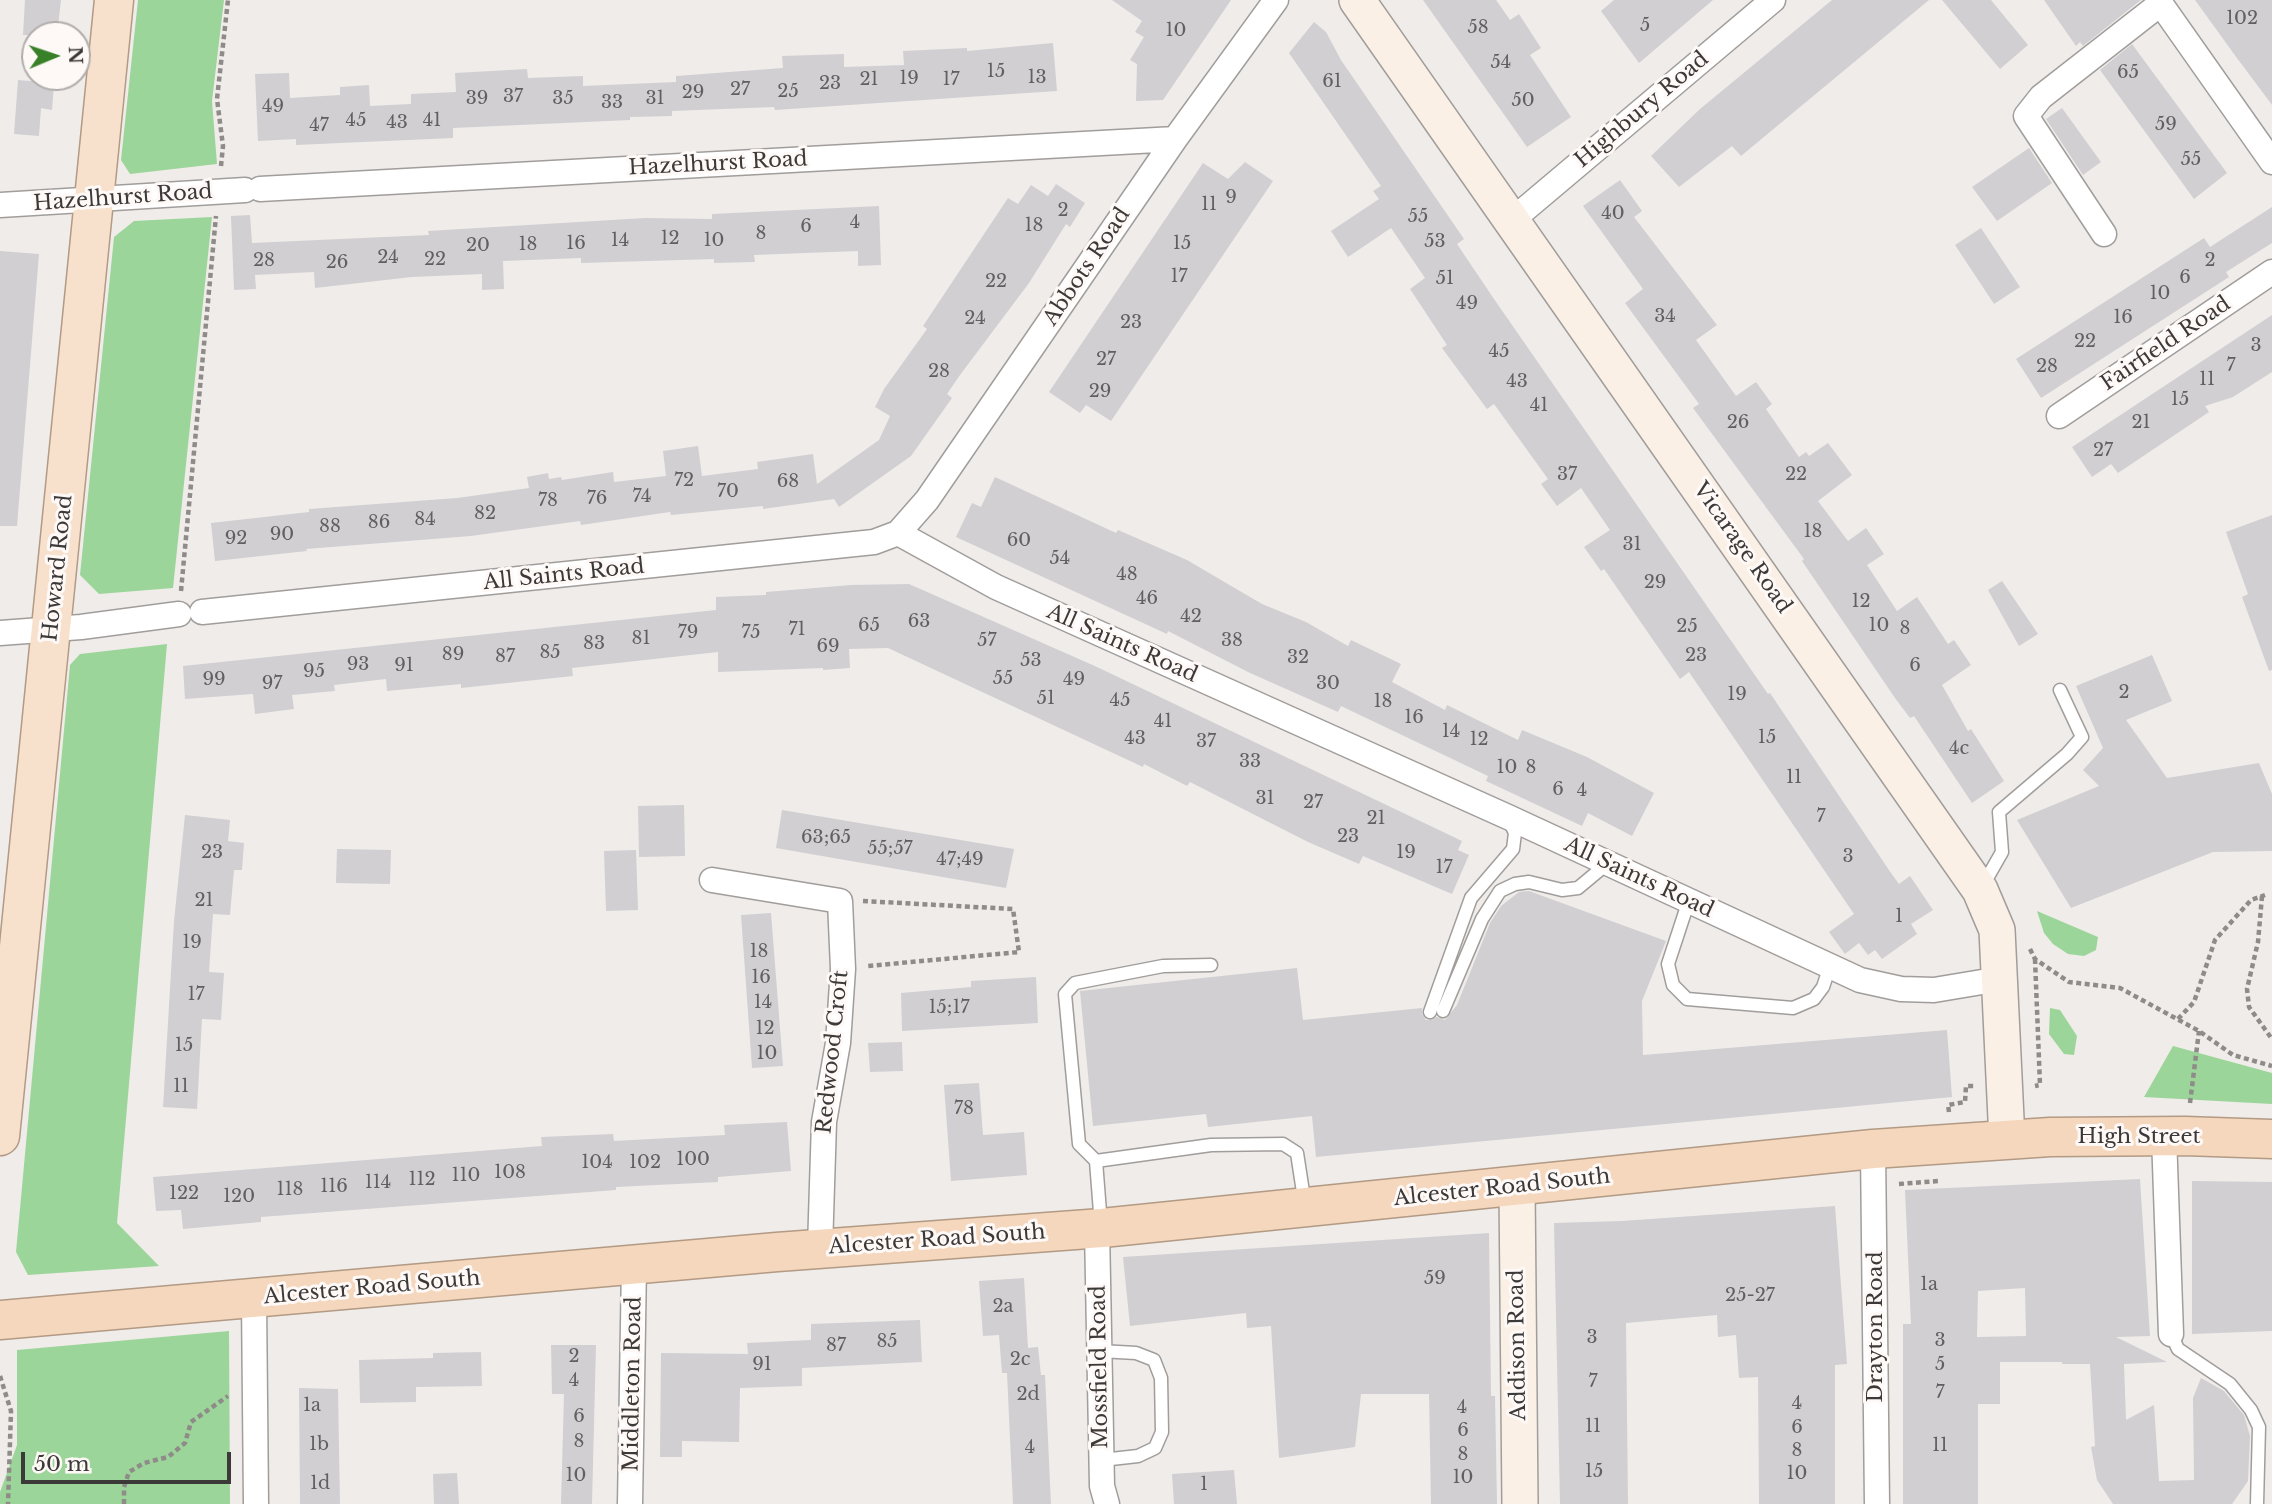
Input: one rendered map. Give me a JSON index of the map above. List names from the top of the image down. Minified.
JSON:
{"streets":{"highway":["High Street","Alcester Road South"],"main road":["Vicarage Road","Howard Road","Addison Road"],"street":["Highbury Road","Hazelhurst Road","Abbots Road","Fairfield Road","All Saints Road","Redwood Croft","Drayton Road","Mossfield Road","Middleton Road"]},"crossings":[["Highbury Road","Vicarage Road"],["Hazelhurst Road","Abbots Road"],["Hazelhurst Road","Howard Road"],["Abbots Road","All Saints Road"],["Vicarage Road","All Saints Road"],["Vicarage Road","High Street"],["Howard Road","All Saints Road"],["Redwood Croft","Alcester Road South"],["High Street","Alcester Road South"],["High Street","Drayton Road"],["Alcester Road South","Drayton Road"],["Alcester Road South","Addison Road"],["Alcester Road South","Mossfield Road"],["Alcester Road South","Middleton Road"]],"house_numbers":["102","5","58","10","54","15","65","13","19","21","17","61","23","27","25","29","37","39","35","31","50","33","49","45","41","43","59","47","55","9","11","2","40","55","4","18","6","8","12","14","10","53","16","15","18","20","24","22","28","2","26","17","6","51","22","10","49","34","16","24","23","22","3","45","27","7","28","28","11","43","29","15","41","26","21","27","37","22","72","68","70","74","76","78","82","84","86","88","18","90","92","60","31","54","48","29","46","12","42","63","65","10","25","8","71","79","75","81","57","38","83","69","85","89","23","87","32","53","93","91","6","95","55","99","49","97","30","2","19","51","45","18","16","41","14","15","43","12","37","4c","33","10","8","11","6","4","31","27","7","21","23","63;65","55;57","23","19","3","47;49","17","21","1","19","18","16","17","14","15;17","12","15","10","11","78","100","104","102","108","110","112","114","116","118","122","120","59","1a","25-27","2a","3","3","85","87","2","2c","91","5","4","7","7","2d","4","1a","4","6","11","6","6","8","1b","11","4","8","8","15","10","10","10","1d","1"],"scale_bar":"50 m","north":"right"}
